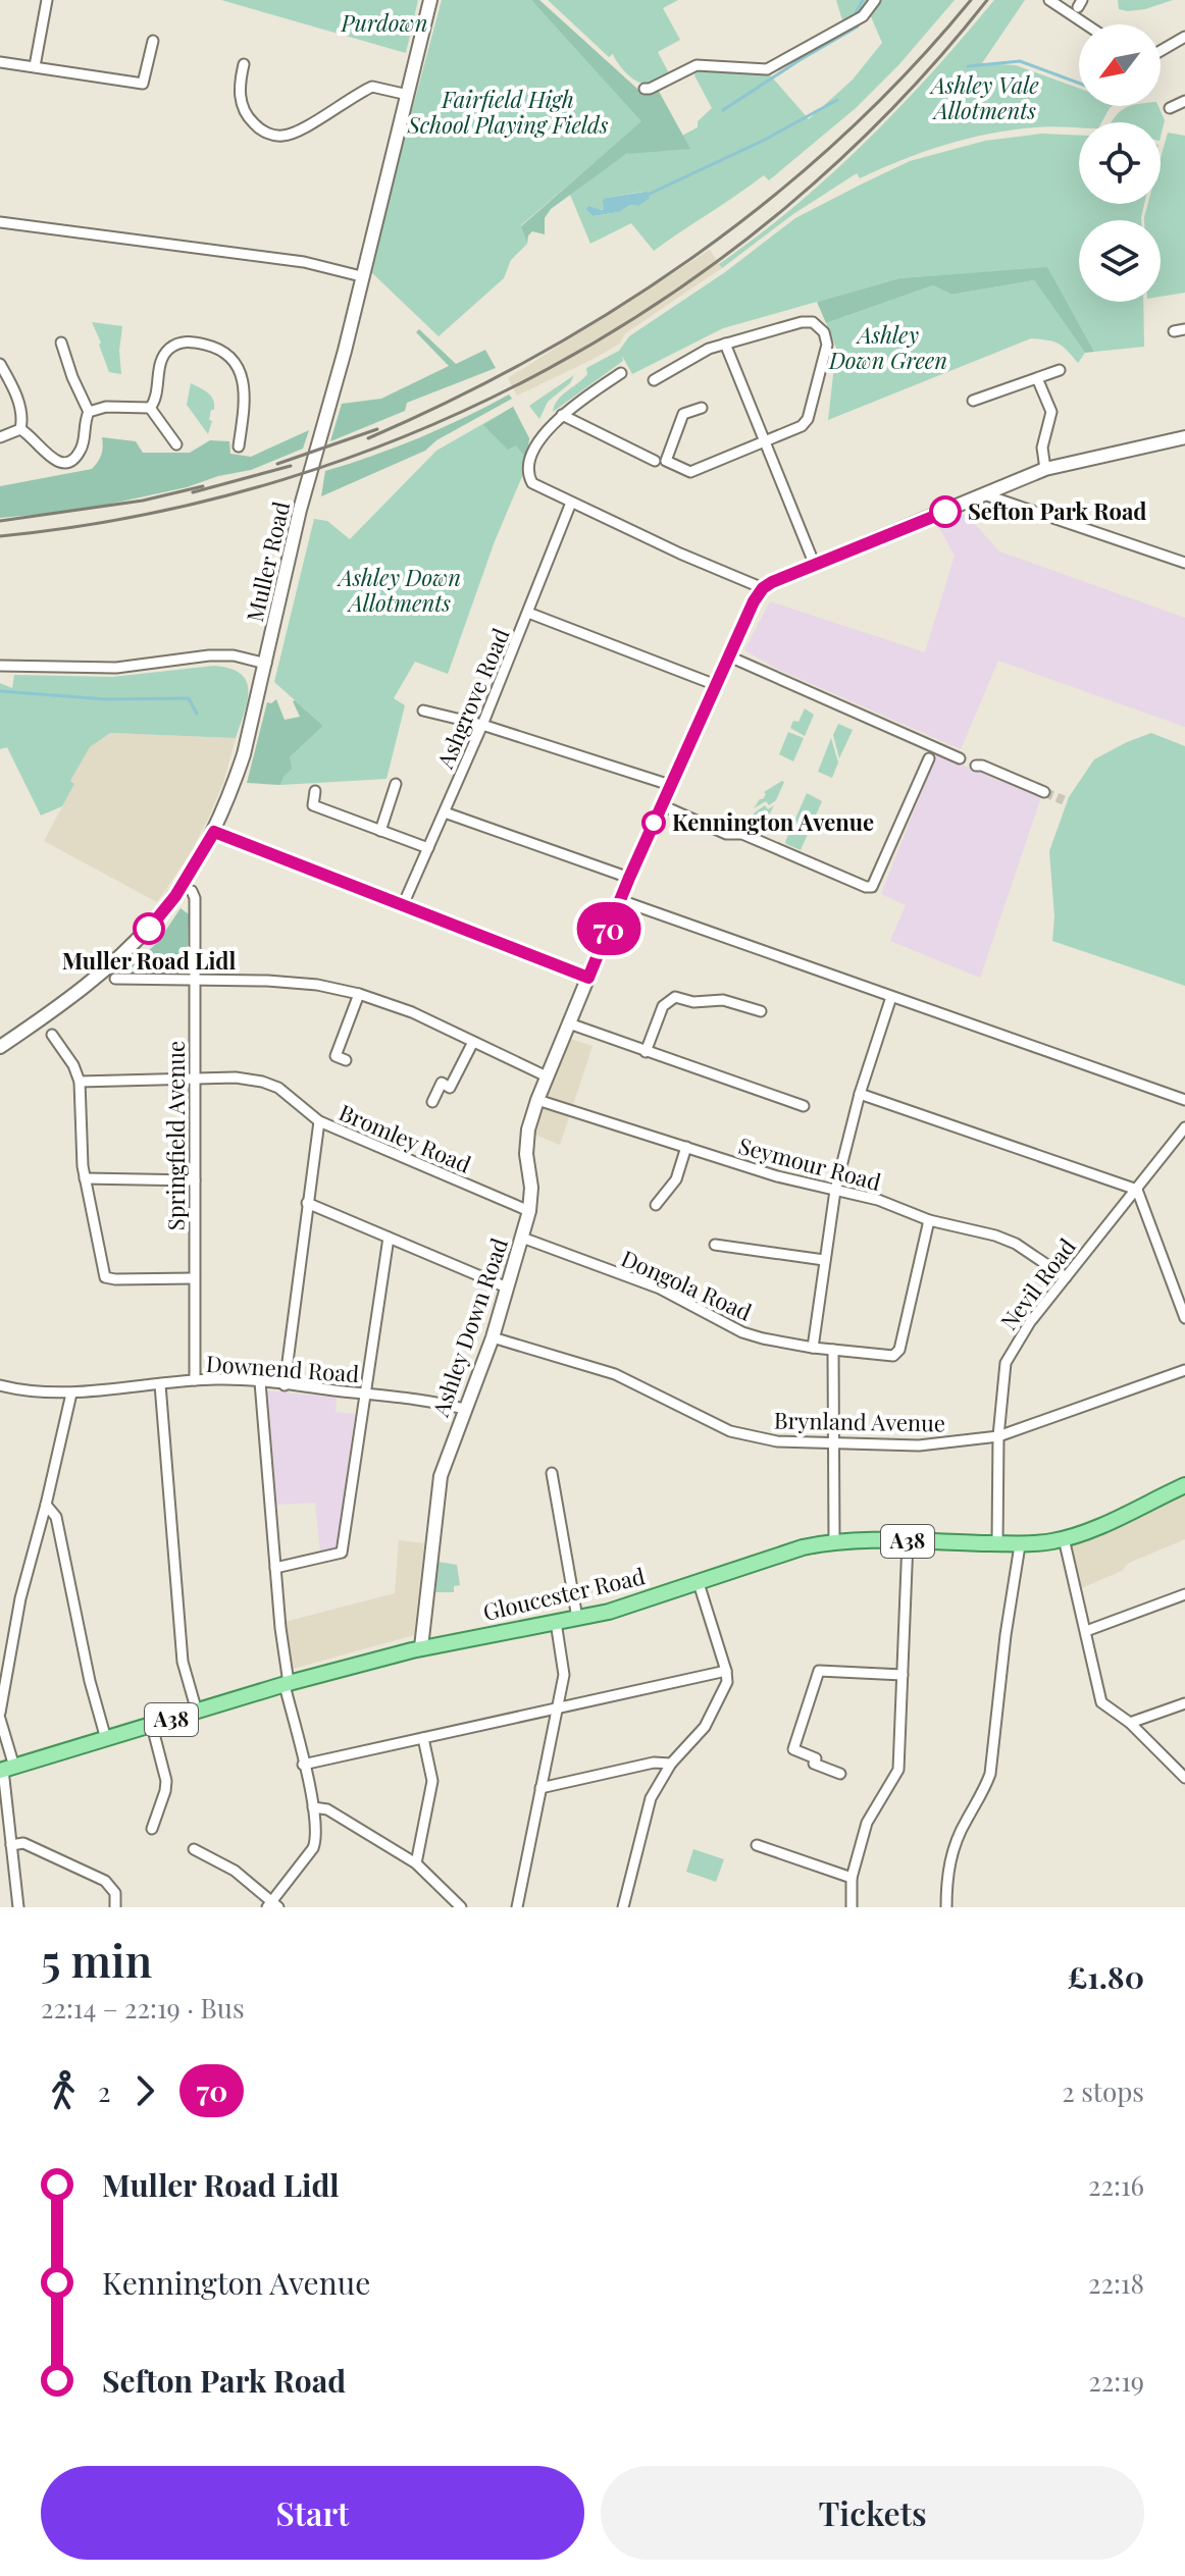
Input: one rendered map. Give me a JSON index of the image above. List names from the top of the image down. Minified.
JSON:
{"streets":{"main road":["Muller Road","Ashley Down Road","A38","Gloucester Road"],"street":["Ashgrove Road","Springfield Avenue","Bromley Road","Seymour Road","Nevil Road","Dongola Road","Downend Road","Brynland Avenue"]},"crossings":[["Springfield Avenue","Bromley Road"],["Springfield Avenue","Downend Road"],["Bromley Road","Ashley Down Road"],["Seymour Road","Nevil Road"],["Seymour Road","Dongola Road"],["Seymour Road","Ashley Down Road"],["Nevil Road","Brynland Avenue"],["Nevil Road","Gloucester Road"],["Dongola Road","Ashley Down Road"],["Ashley Down Road","Downend Road"],["Ashley Down Road","Brynland Avenue"],["Ashley Down Road","Gloucester Road"]],"parks":["Purdown","Ashley Vale Allotments","Fairfield High School Playing Fields","Ashley Down Green","Ashley Down Allotments"],"places":["Sefton Park Road","Kennington Avenue","Muller Road Lidl"],"lines":["bus line 70"],"north":"bottom left","page":{"on_map":"70","heading":["5 min","22:14 – 22:19 · Bus","£1.80"],"legs":["2","70","2 stops"],"list":[{"name":"Muller Road Lidl","value":"22:16"},{"name":"Kennington Avenue","value":"22:18"},{"name":"Sefton Park Road","value":"22:19"}],"buttons":["Start","Tickets"]}}
